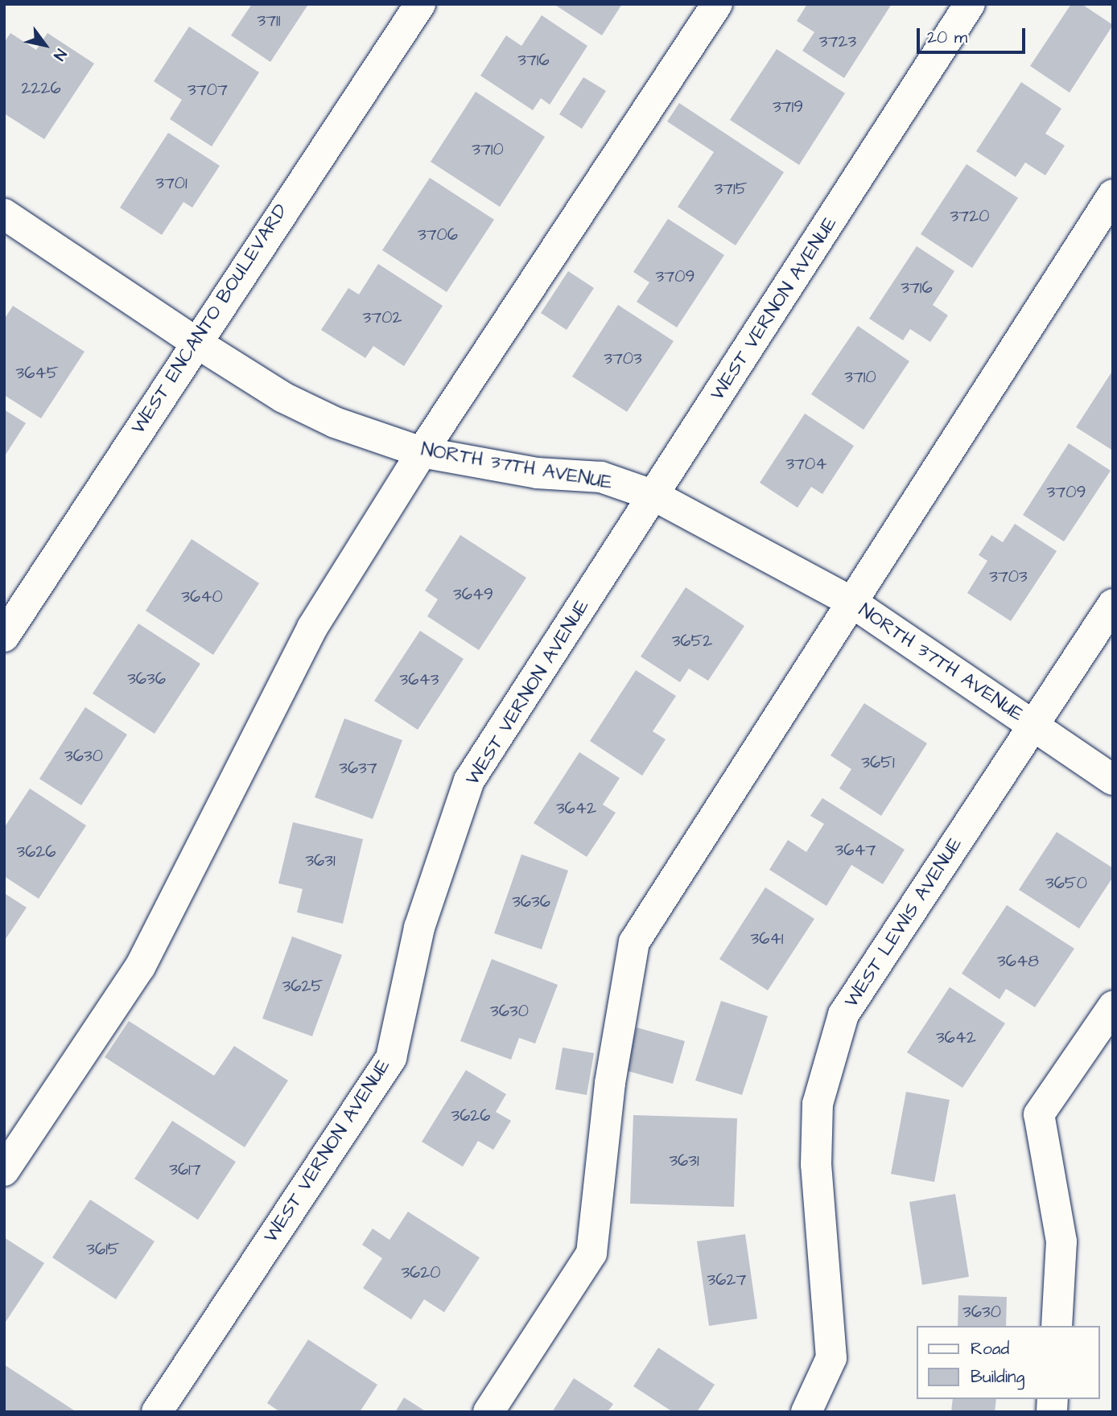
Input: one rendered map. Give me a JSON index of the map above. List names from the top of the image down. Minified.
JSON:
{"streets":{"street":["WEST VERNON AVENUE","WEST ENCANTO BOULEVARD","NORTH 37TH AVENUE","WEST LEWIS AVENUE"]},"crossings":[["WEST VERNON AVENUE","NORTH 37TH AVENUE"],["WEST ENCANTO BOULEVARD","NORTH 37TH AVENUE"],["NORTH 37TH AVENUE","WEST LEWIS AVENUE"]],"house_numbers":["3711","3723","3716","2226","3707","3719","3710","3701","3715","3720","3706","3709","3716","3702","3703","3645","3710","3704","3709","3703","3649","3640","3652","3636","3643","3630","3651","3637","3642","3647","3626","3631","3650","3636","3641","3648","3625","3630","3642","3626","3631","3617","3615","3620","3627","3630"],"legend":["Road","Building"],"scale_bar":"20 m","north":"bottom right"}
